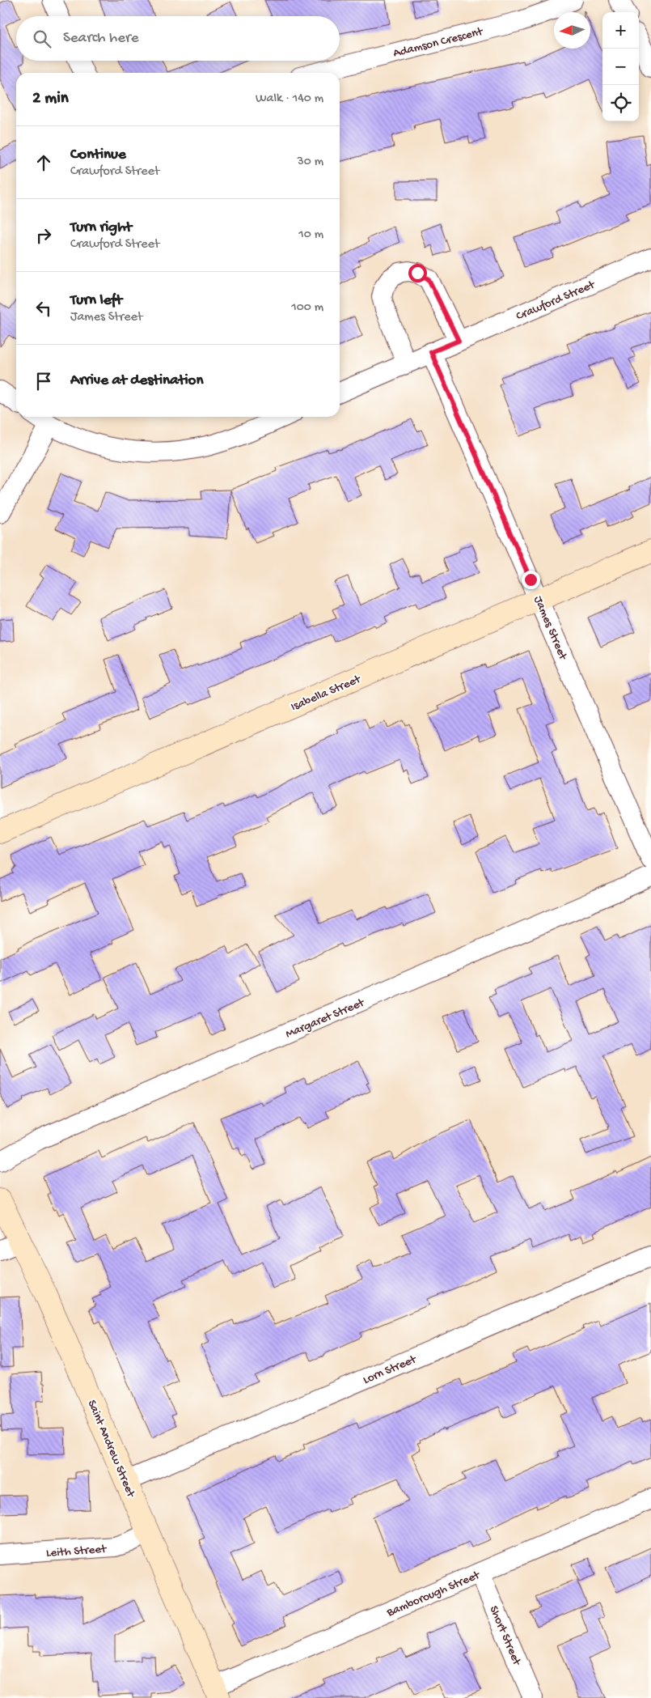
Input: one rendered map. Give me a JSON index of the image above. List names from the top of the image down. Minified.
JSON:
{"streets":{"street":["Adamson Crescent","Crawford Street","James Street","Isabella Street","Margaret Street","Lorn Street","Saint Andrew Street","Leith Street","Bamborough Street","Short Street"]},"crossings":[["Crawford Street","James Street"],["James Street","Isabella Street"],["Lorn Street","Saint Andrew Street"],["Saint Andrew Street","Leith Street"],["Saint Andrew Street","Bamborough Street"],["Bamborough Street","Short Street"]],"north":"left","page":{"map_buttons":["+","−"],"search":"Search here","heading":["2 min","Walk · 140 m"],"list":[["Continue","Crawford Street","30 m"],["Turn right","Crawford Street","10 m"],["Turn left","James Street","100 m"],"Arrive at destination"]}}
